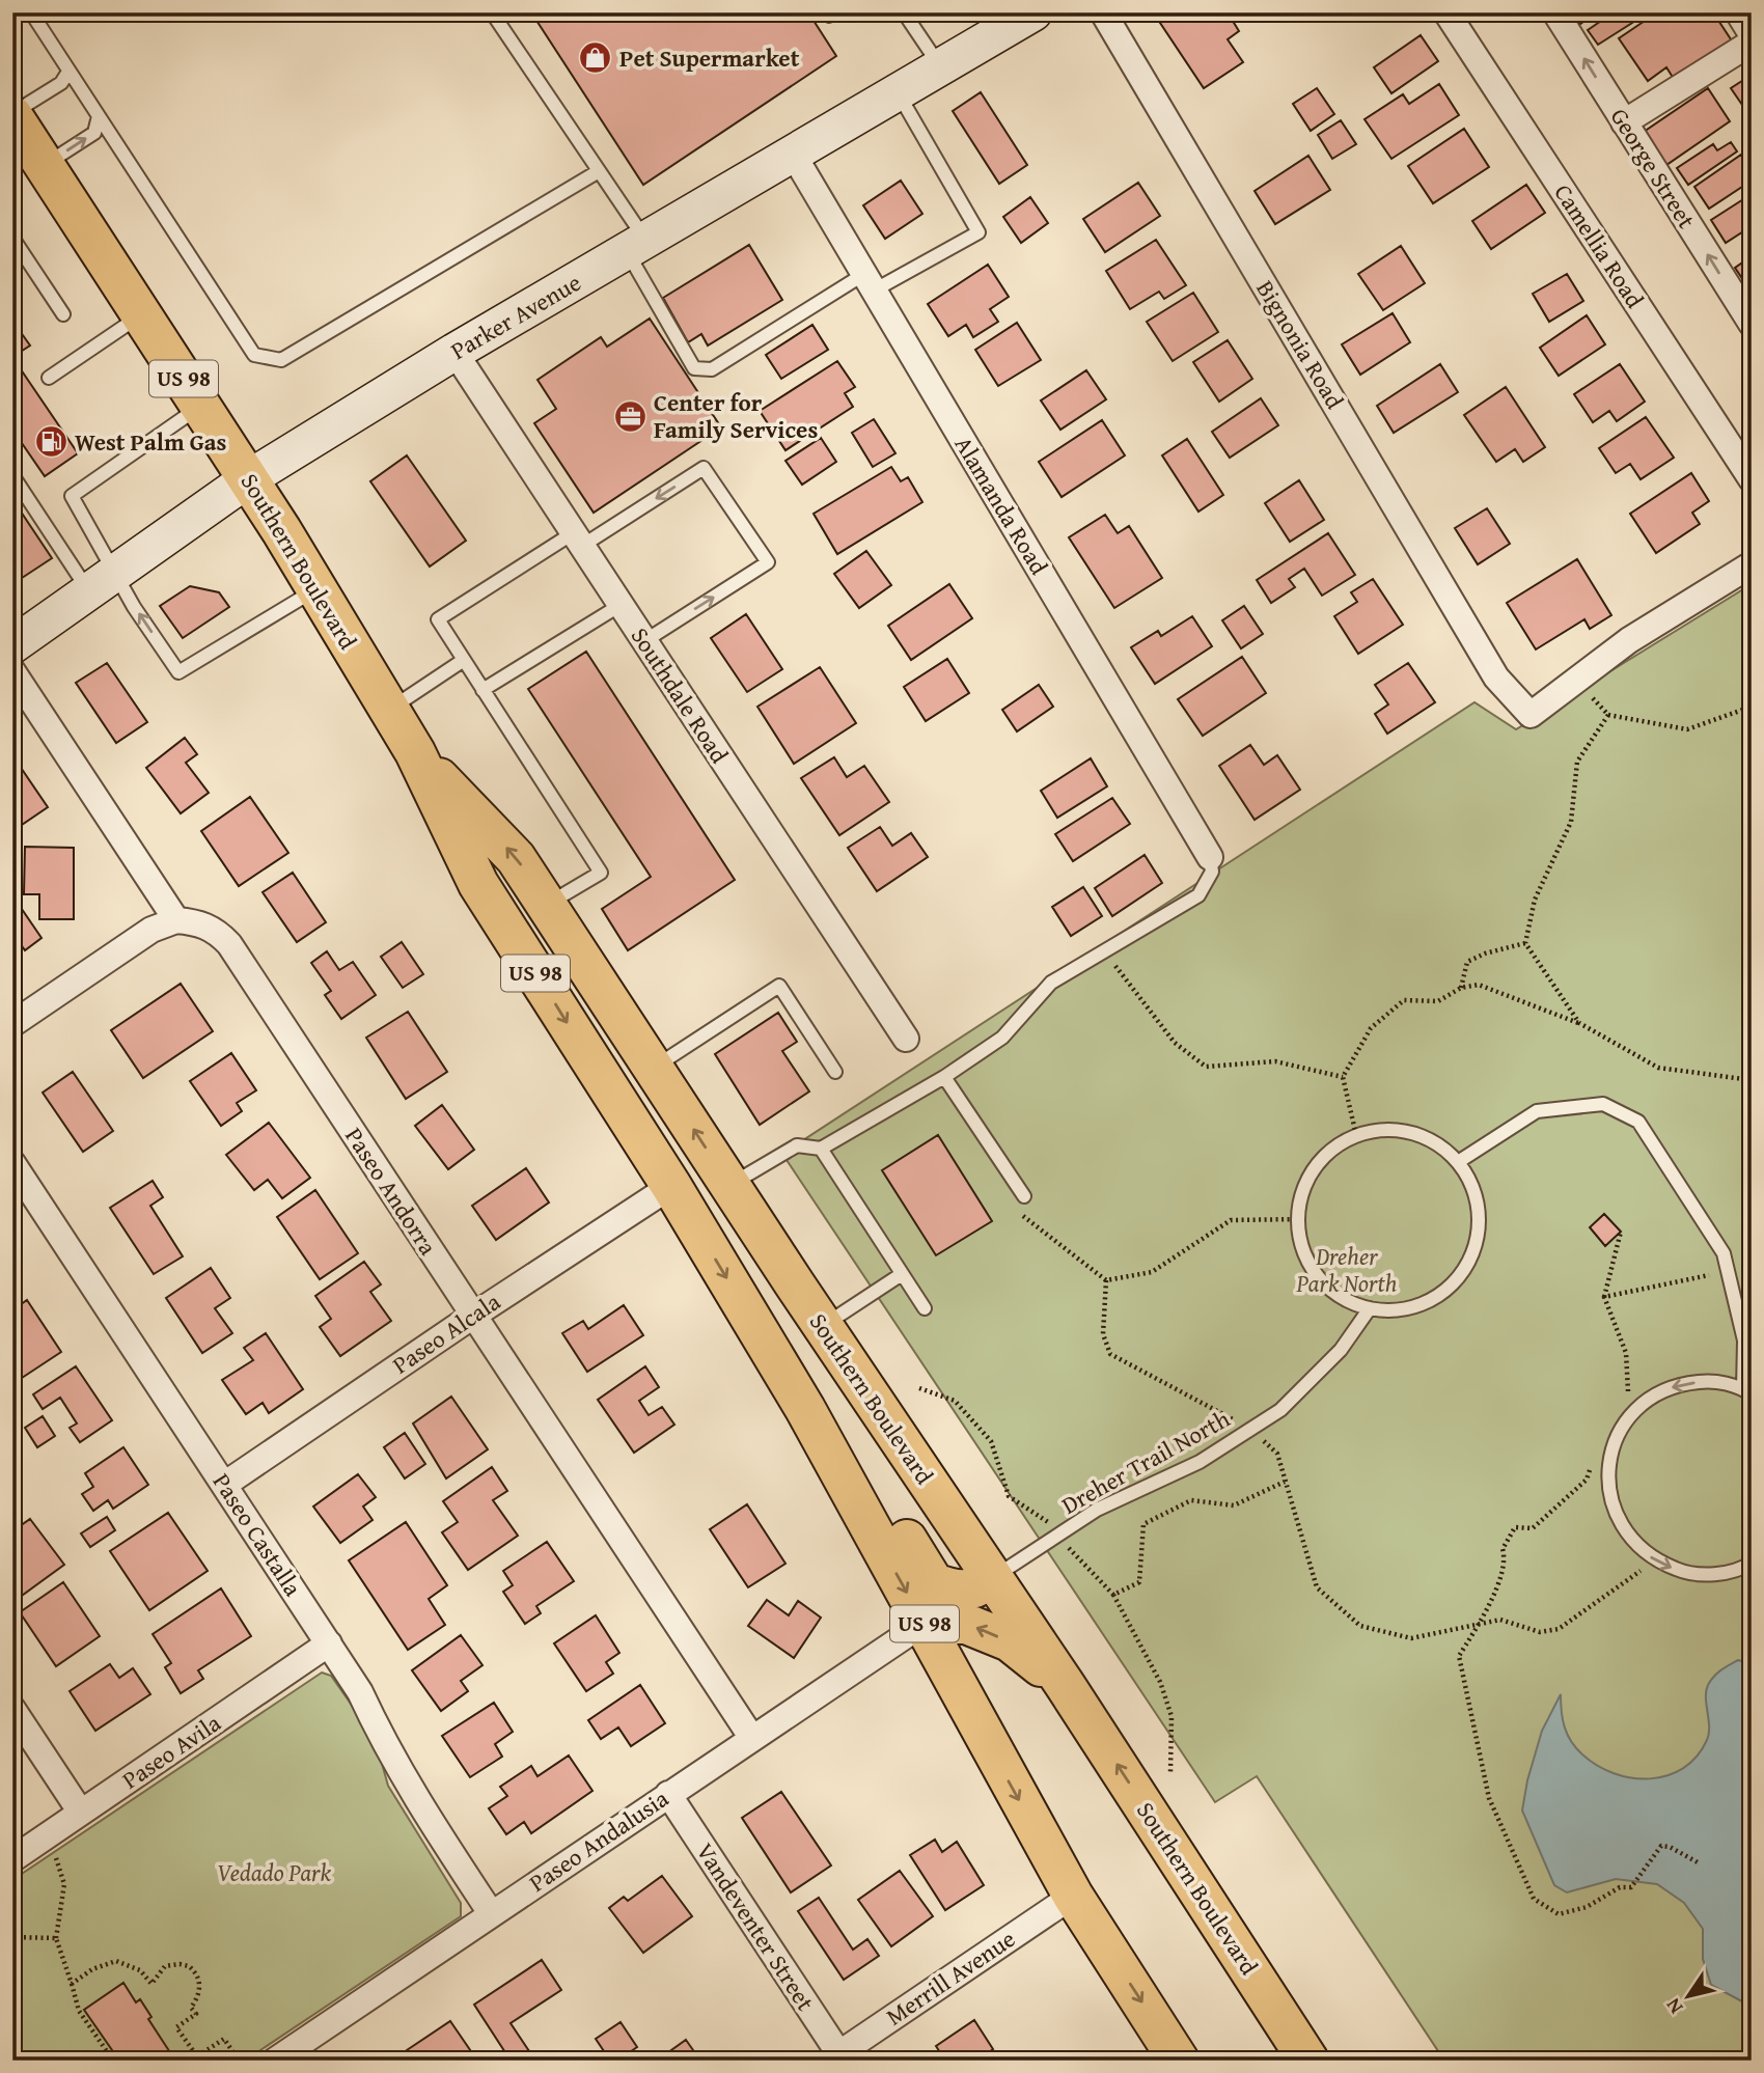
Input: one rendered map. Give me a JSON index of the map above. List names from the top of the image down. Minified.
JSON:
{"streets":{"main road":["US 98","Southern Boulevard"],"street":["George Street","Camellia Road","Parker Avenue","Bignonia Road","Alamanda Road","Southdale Road","Paseo Andorra","Paseo Alcala","Paseo Castalla","Paseo Avila","Paseo Andalusia","Vandeventer Street","Merrill Avenue"],"lane":["Dreher Trail North"]},"crossings":[["Parker Avenue","Alamanda Road"],["Parker Avenue","Southern Boulevard"],["Parker Avenue","Southdale Road"],["Southern Boulevard","Paseo Alcala"],["Southern Boulevard","Dreher Trail North"],["Southern Boulevard","Paseo Andalusia"],["Southern Boulevard","Merrill Avenue"],["Paseo Andorra","Paseo Alcala"],["Paseo Andorra","Paseo Andalusia"],["Paseo Alcala","Paseo Castalla"],["Paseo Castalla","Paseo Avila"],["Paseo Castalla","Paseo Andalusia"],["Paseo Andalusia","Vandeventer Street"],["Vandeventer Street","Merrill Avenue"]],"one_way":["George Street"],"parks":["Dreher Park North","Vedado Park"],"places":{"shop":["Pet Supermarket"],"office":["Center for Family Services"],"fuel station":["West Palm Gas"]},"north":"bottom left"}
